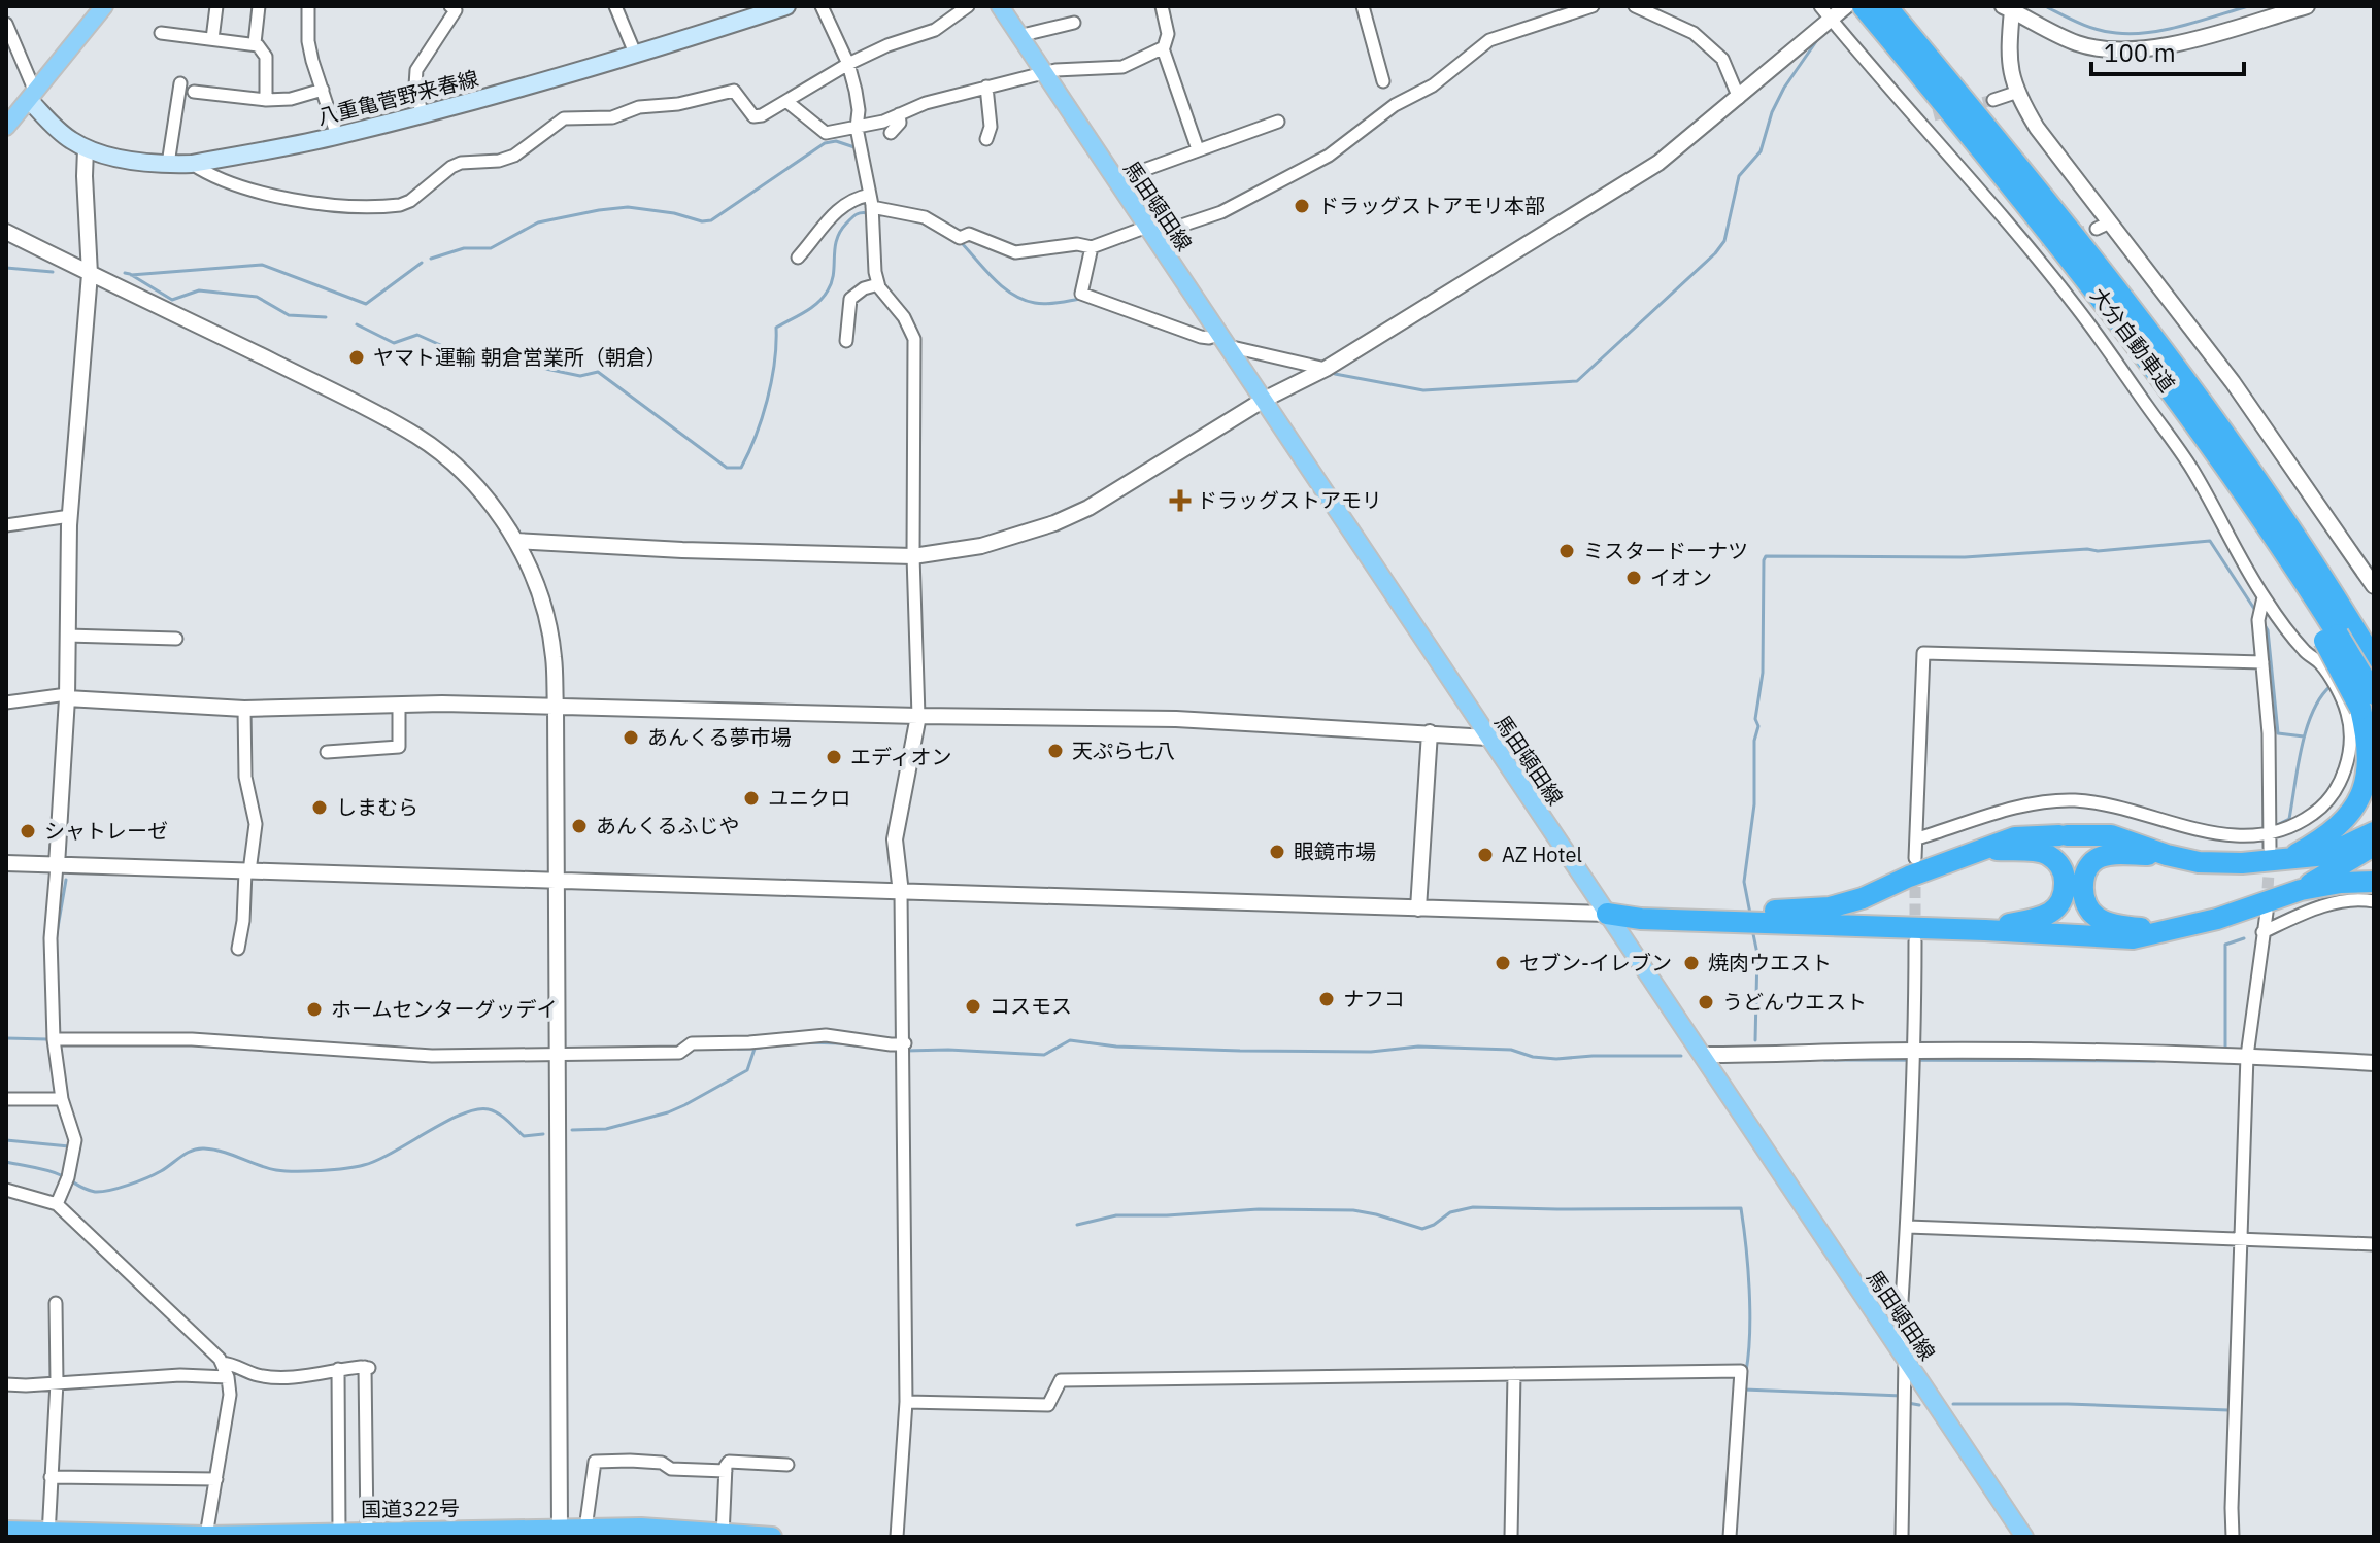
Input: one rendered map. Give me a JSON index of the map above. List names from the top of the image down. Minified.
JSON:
{"streets":{"highway":["大分自動車道","国道322号"],"main road":["八重亀菅野来春線","馬田頓田線"]},"places":{"other":["ドラッグストアモリ本部","ヤマト運輸 朝倉営業所（朝倉）","ミスタードーナツ","イオン","あんくる夢市場","天ぷら七八","エディオン","ユニクロ","しまむら","あんくるふじや","シャトレーゼ","眼鏡市場","AZ Hotel","セブン-イレブン","焼肉ウエスト","ナフコ","うどんウエスト","コスモス","ホームセンターグッデイ"],"health":["ドラッグストアモリ"]},"scale_bar":"100 m"}
